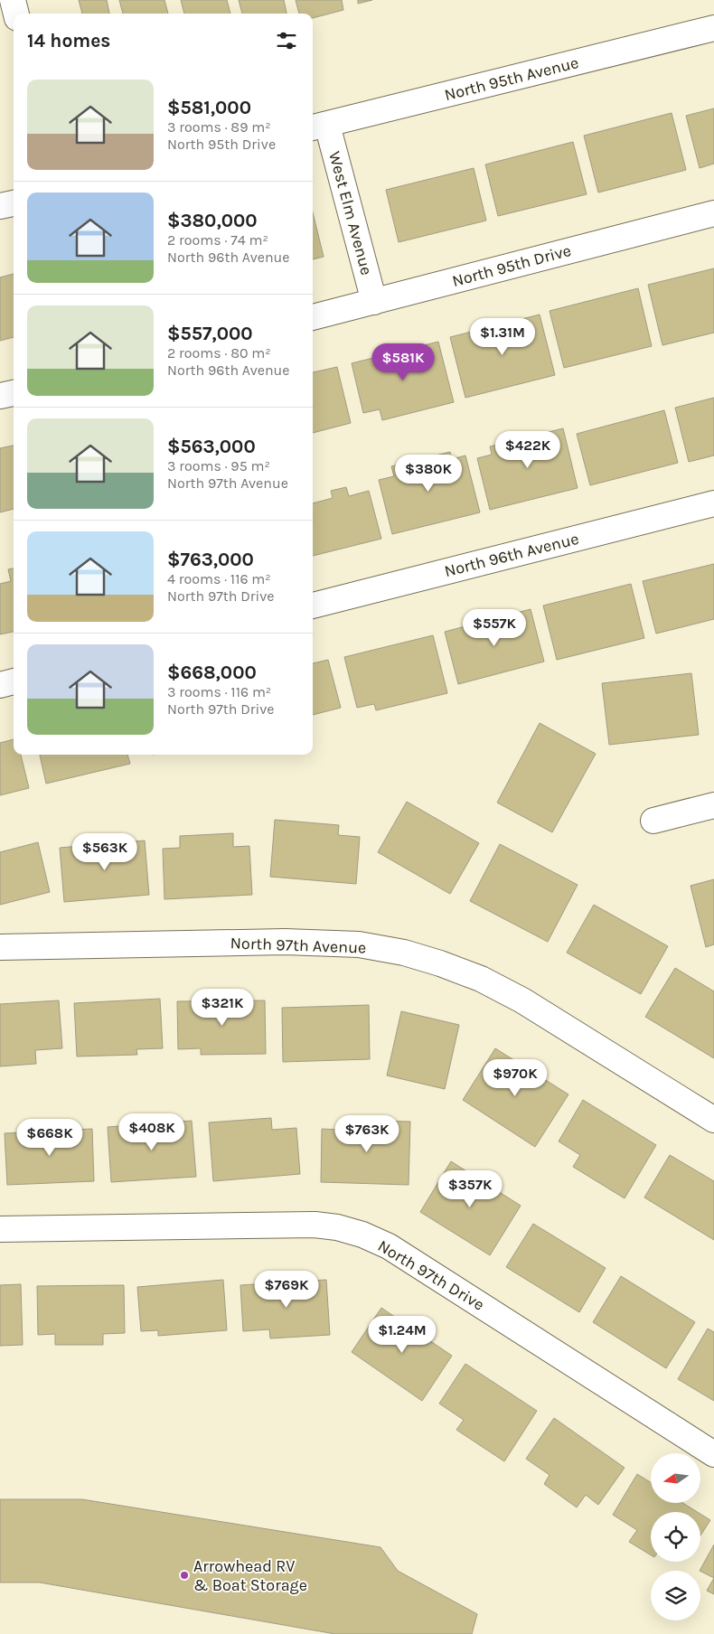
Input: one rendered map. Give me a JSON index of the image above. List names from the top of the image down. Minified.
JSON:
{"streets":{"street":["North 95th Avenue","West Elm Avenue","North 95th Drive","North 96th Avenue","North 97th Avenue","North 97th Drive"]},"crossings":[["North 95th Avenue","West Elm Avenue"],["West Elm Avenue","North 95th Drive"]],"places":["Arrowhead RV & Boat Storage"],"north":"left","page":{"heading":"14 homes","list":[{"name":"$581,000","note":"3 rooms · 89 m² · North 95th Drive"},{"name":"$380,000","note":"2 rooms · 74 m² · North 96th Avenue"},{"name":"$557,000","note":"2 rooms · 80 m² · North 96th Avenue"},{"name":"$563,000","note":"3 rooms · 95 m² · North 97th Avenue"},{"name":"$763,000","note":"4 rooms · 116 m² · North 97th Drive"},{"name":"$668,000","note":"3 rooms · 116 m² · North 97th Drive"}],"price":["$1.31M","$581K","$422K","$380K","$557K","$563K","$321K","$970K","$408K","$763K","$668K","$357K","$769K","$1.24M"]}}
